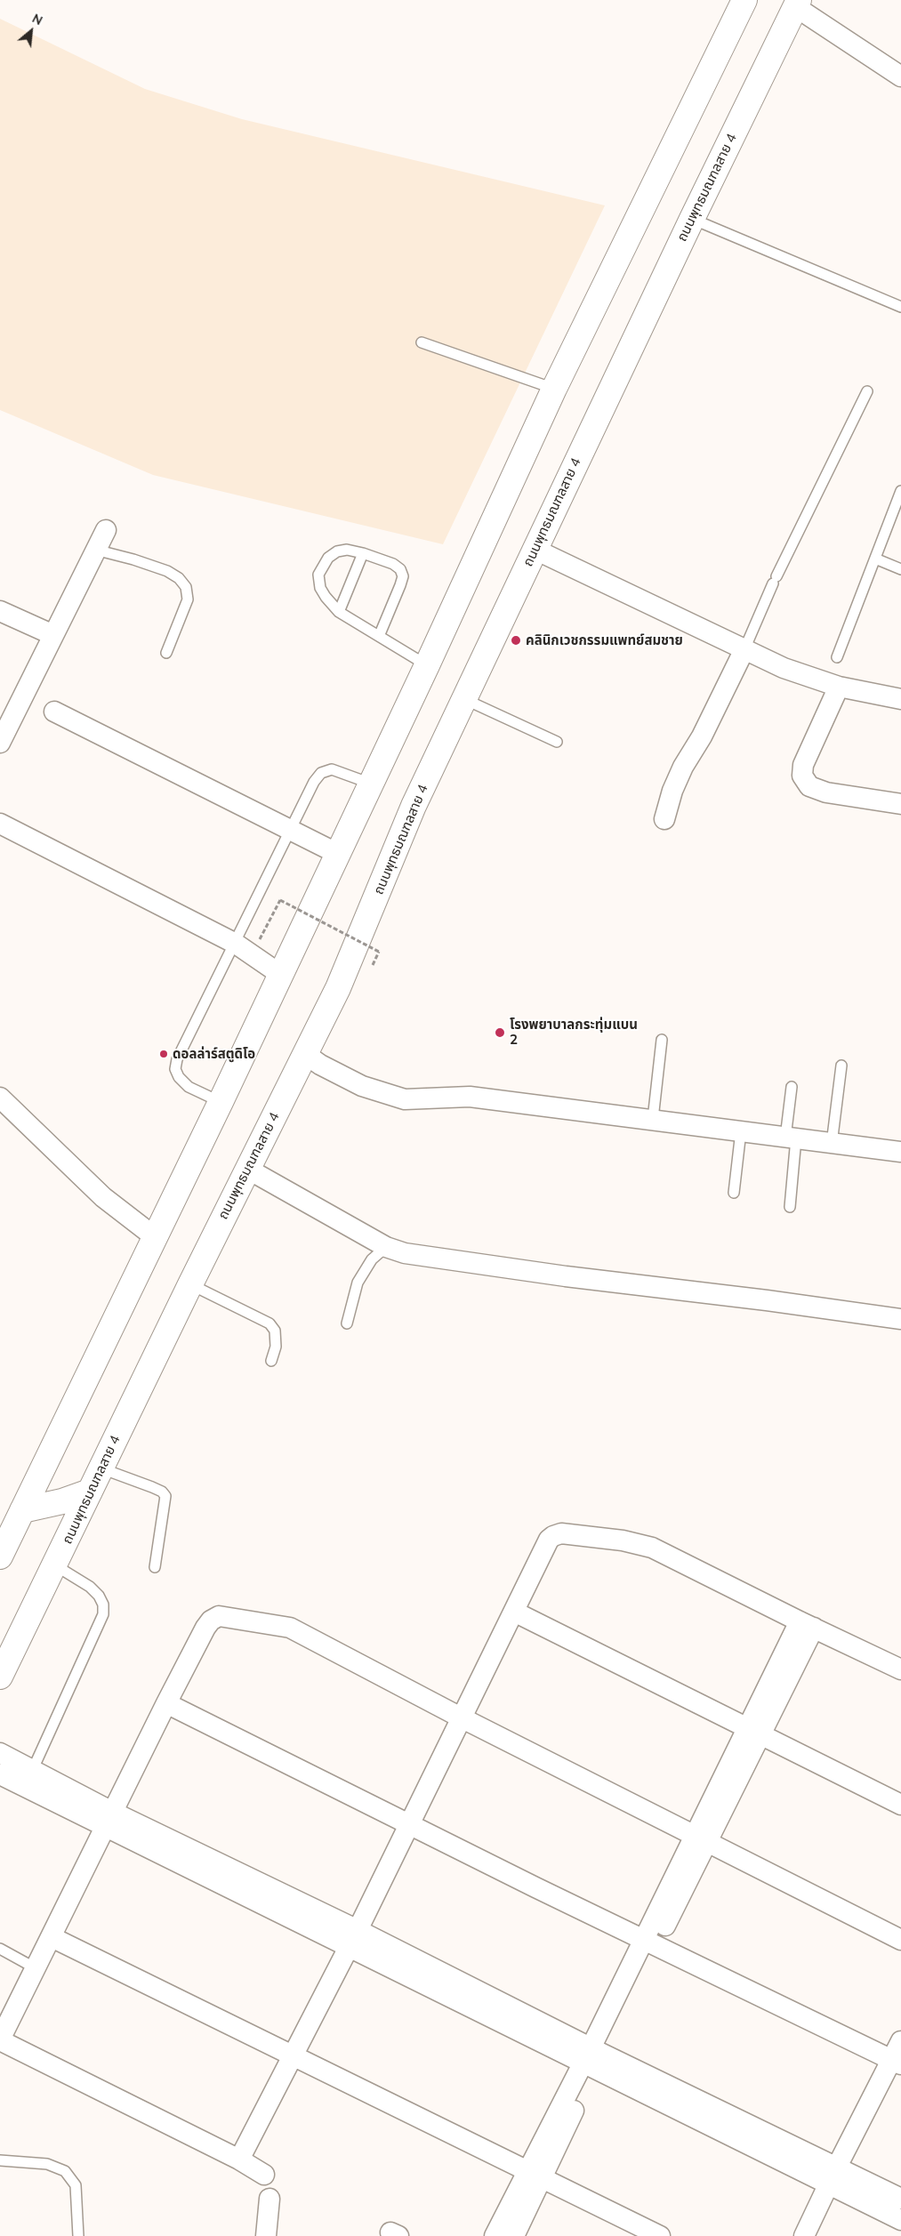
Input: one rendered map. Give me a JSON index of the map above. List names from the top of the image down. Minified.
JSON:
{"streets":{"main road":["ถนนพุทธมณฑลสาย 4"]},"places":["คลินิกเวชกรรมแพทย์สมชาย","โรงพยาบาลกระทุ่มแบน 2","ดอลล่าร์สตูดิโอ"],"north":"top right"}
